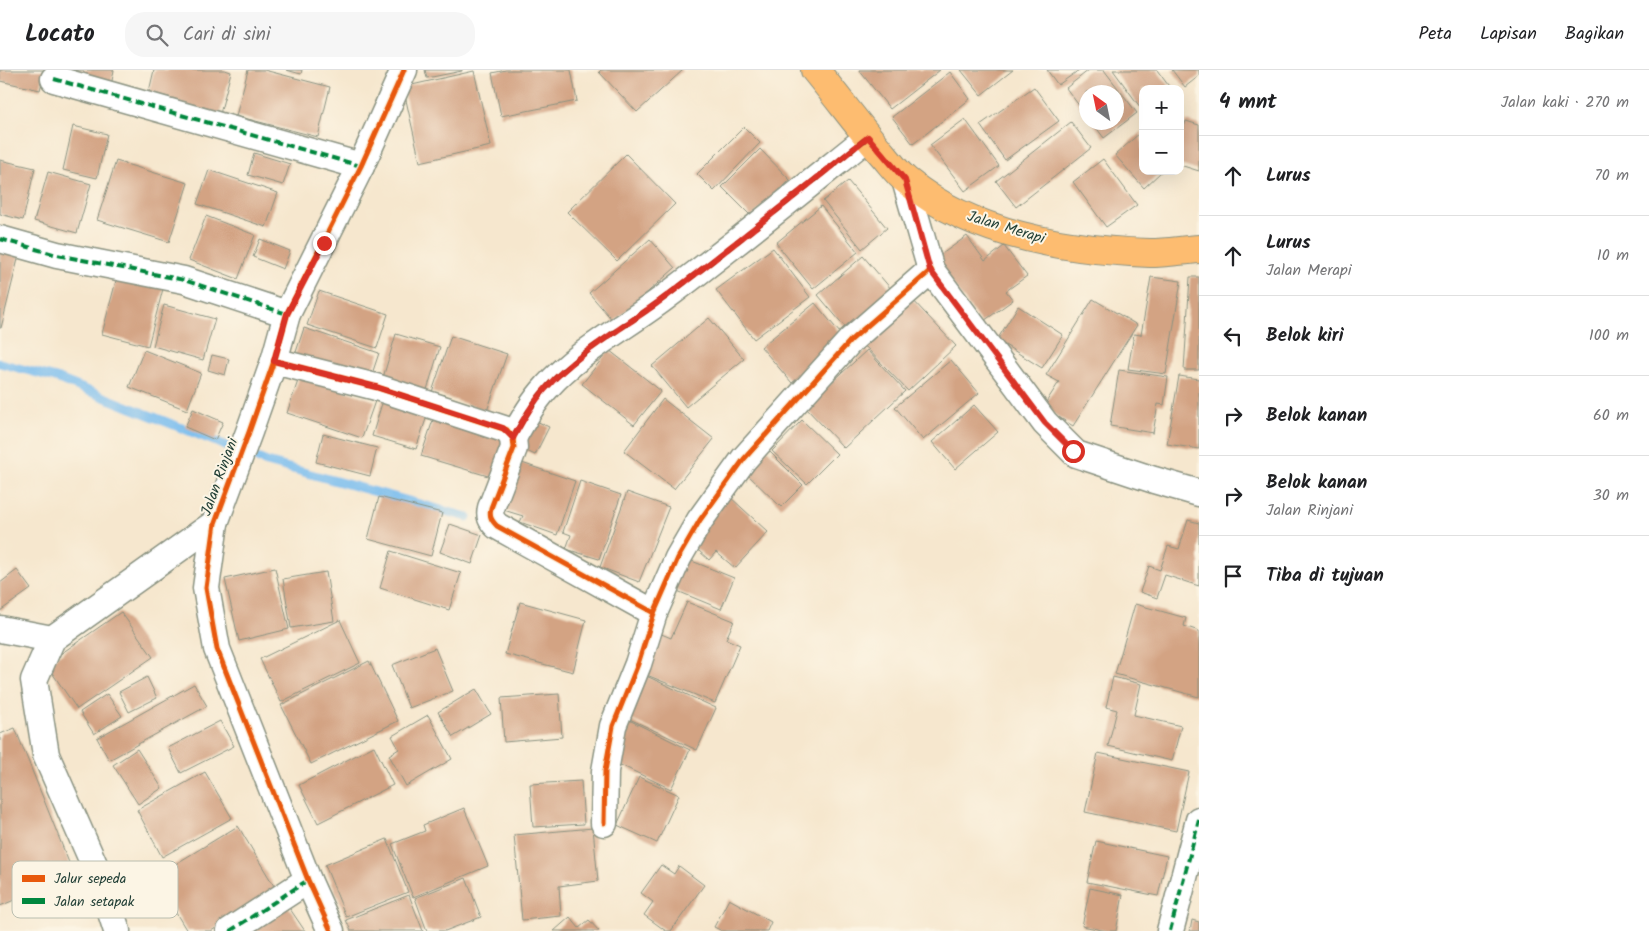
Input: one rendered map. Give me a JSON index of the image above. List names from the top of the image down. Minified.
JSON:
{"streets":{"main road":["Jalan Merapi"],"street":["Jalan Rinjani"]},"legend":["Jalur sepeda","Jalan setapak"],"north":"top left","page":{"header":"Locato","search":"Cari di sini","nav":["Peta","Lapisan","Bagikan"],"heading":["4 mnt","Jalan kaki · 270 m"],"map_buttons":["+","−"],"list":[["Lurus","70 m"],["Lurus","Jalan Merapi","10 m"],["Belok kiri","100 m"],["Belok kanan","60 m"],["Belok kanan","Jalan Rinjani","30 m"],"Tiba di tujuan"]}}
